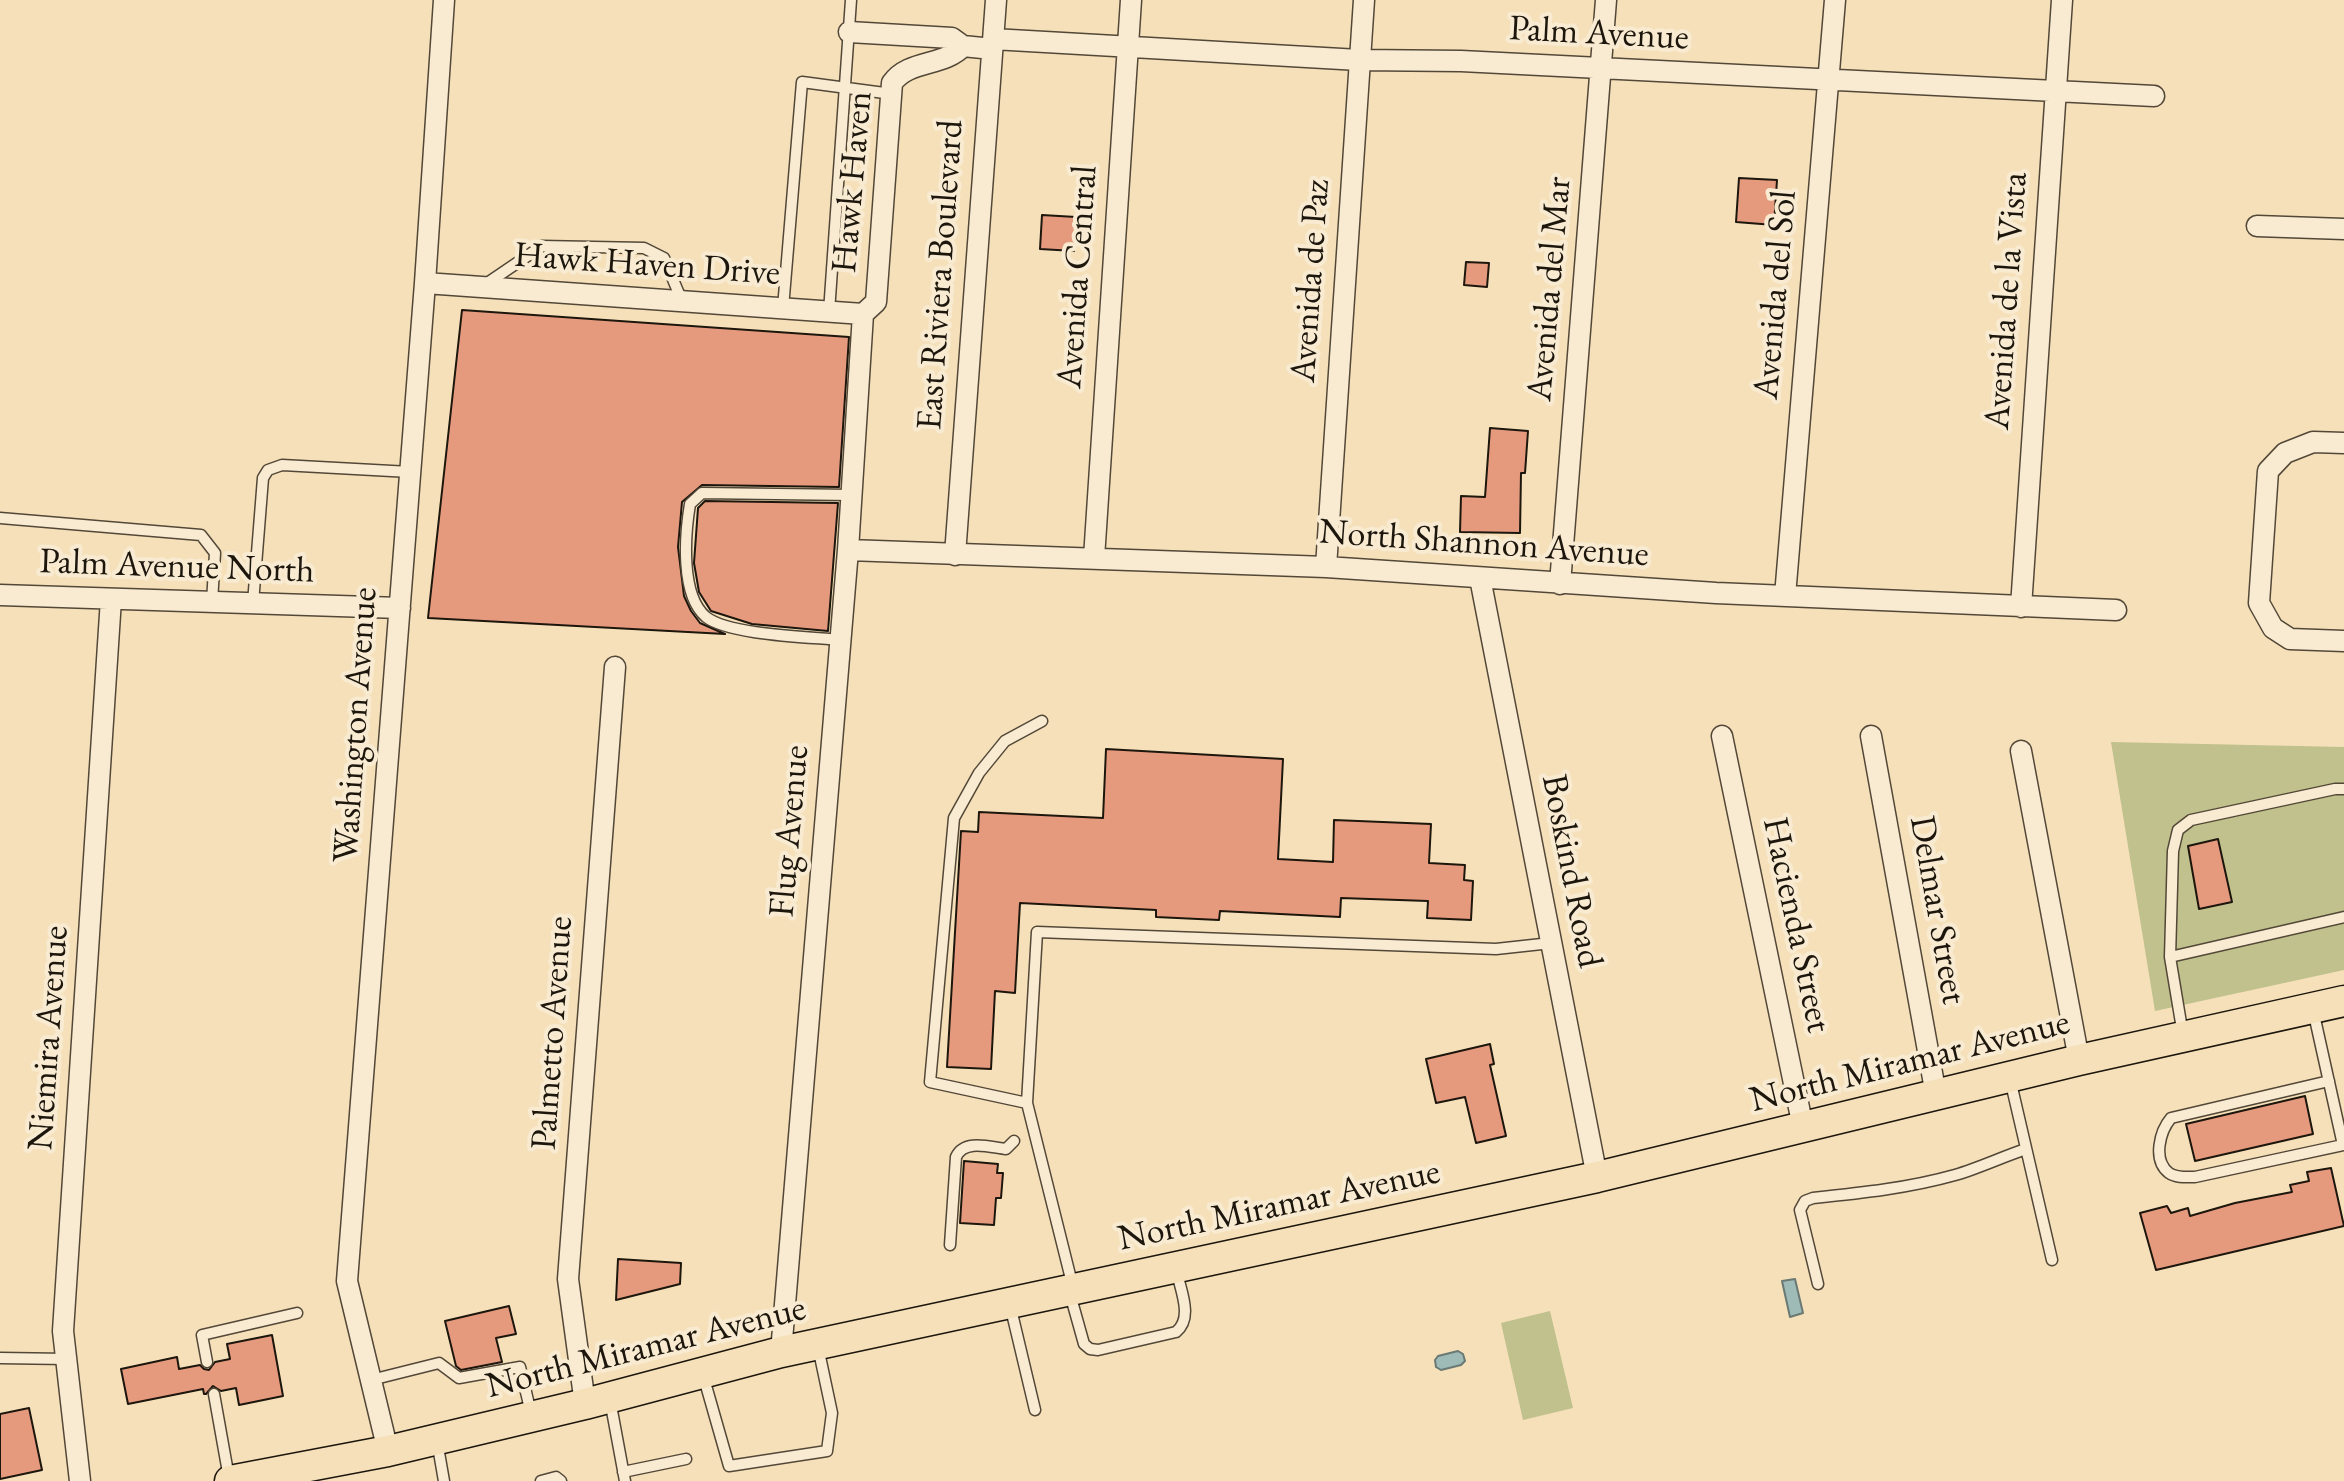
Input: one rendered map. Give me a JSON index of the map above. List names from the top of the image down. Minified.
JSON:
{"streets":{"main road":["North Miramar Avenue"],"street":["Palm Avenue","Hawk Haven","Hawk Haven Drive","East Riviera Boulevard","Avenida Central","Avenida de Paz","Avenida del Mar","Avenida del Sol","Avenida de la Vista","North Shannon Avenue","Palm Avenue North","Washington Avenue","Flug Avenue","Boskind Road","Delmar Street","Hacienda Street","Palmetto Avenue","Niemira Avenue"]},"crossings":[["Palm Avenue","East Riviera Boulevard"],["Palm Avenue","Avenida Central"],["Palm Avenue","Avenida de Paz"],["Palm Avenue","Avenida del Mar"],["Palm Avenue","Avenida del Sol"],["Palm Avenue","Avenida de la Vista"],["Hawk Haven","Hawk Haven Drive"],["Hawk Haven","Flug Avenue"],["Hawk Haven Drive","Washington Avenue"],["Hawk Haven Drive","Flug Avenue"],["East Riviera Boulevard","North Shannon Avenue"],["Avenida Central","North Shannon Avenue"],["Avenida de Paz","North Shannon Avenue"],["Avenida del Mar","North Shannon Avenue"],["Avenida del Sol","North Shannon Avenue"],["Avenida de la Vista","North Shannon Avenue"],["North Shannon Avenue","Flug Avenue"],["North Shannon Avenue","Boskind Road"],["Palm Avenue North","Washington Avenue"],["Palm Avenue North","Niemira Avenue"],["Washington Avenue","North Miramar Avenue"],["Flug Avenue","North Miramar Avenue"],["Boskind Road","North Miramar Avenue"],["Delmar Street","North Miramar Avenue"],["Hacienda Street","North Miramar Avenue"],["Palmetto Avenue","North Miramar Avenue"]]}
